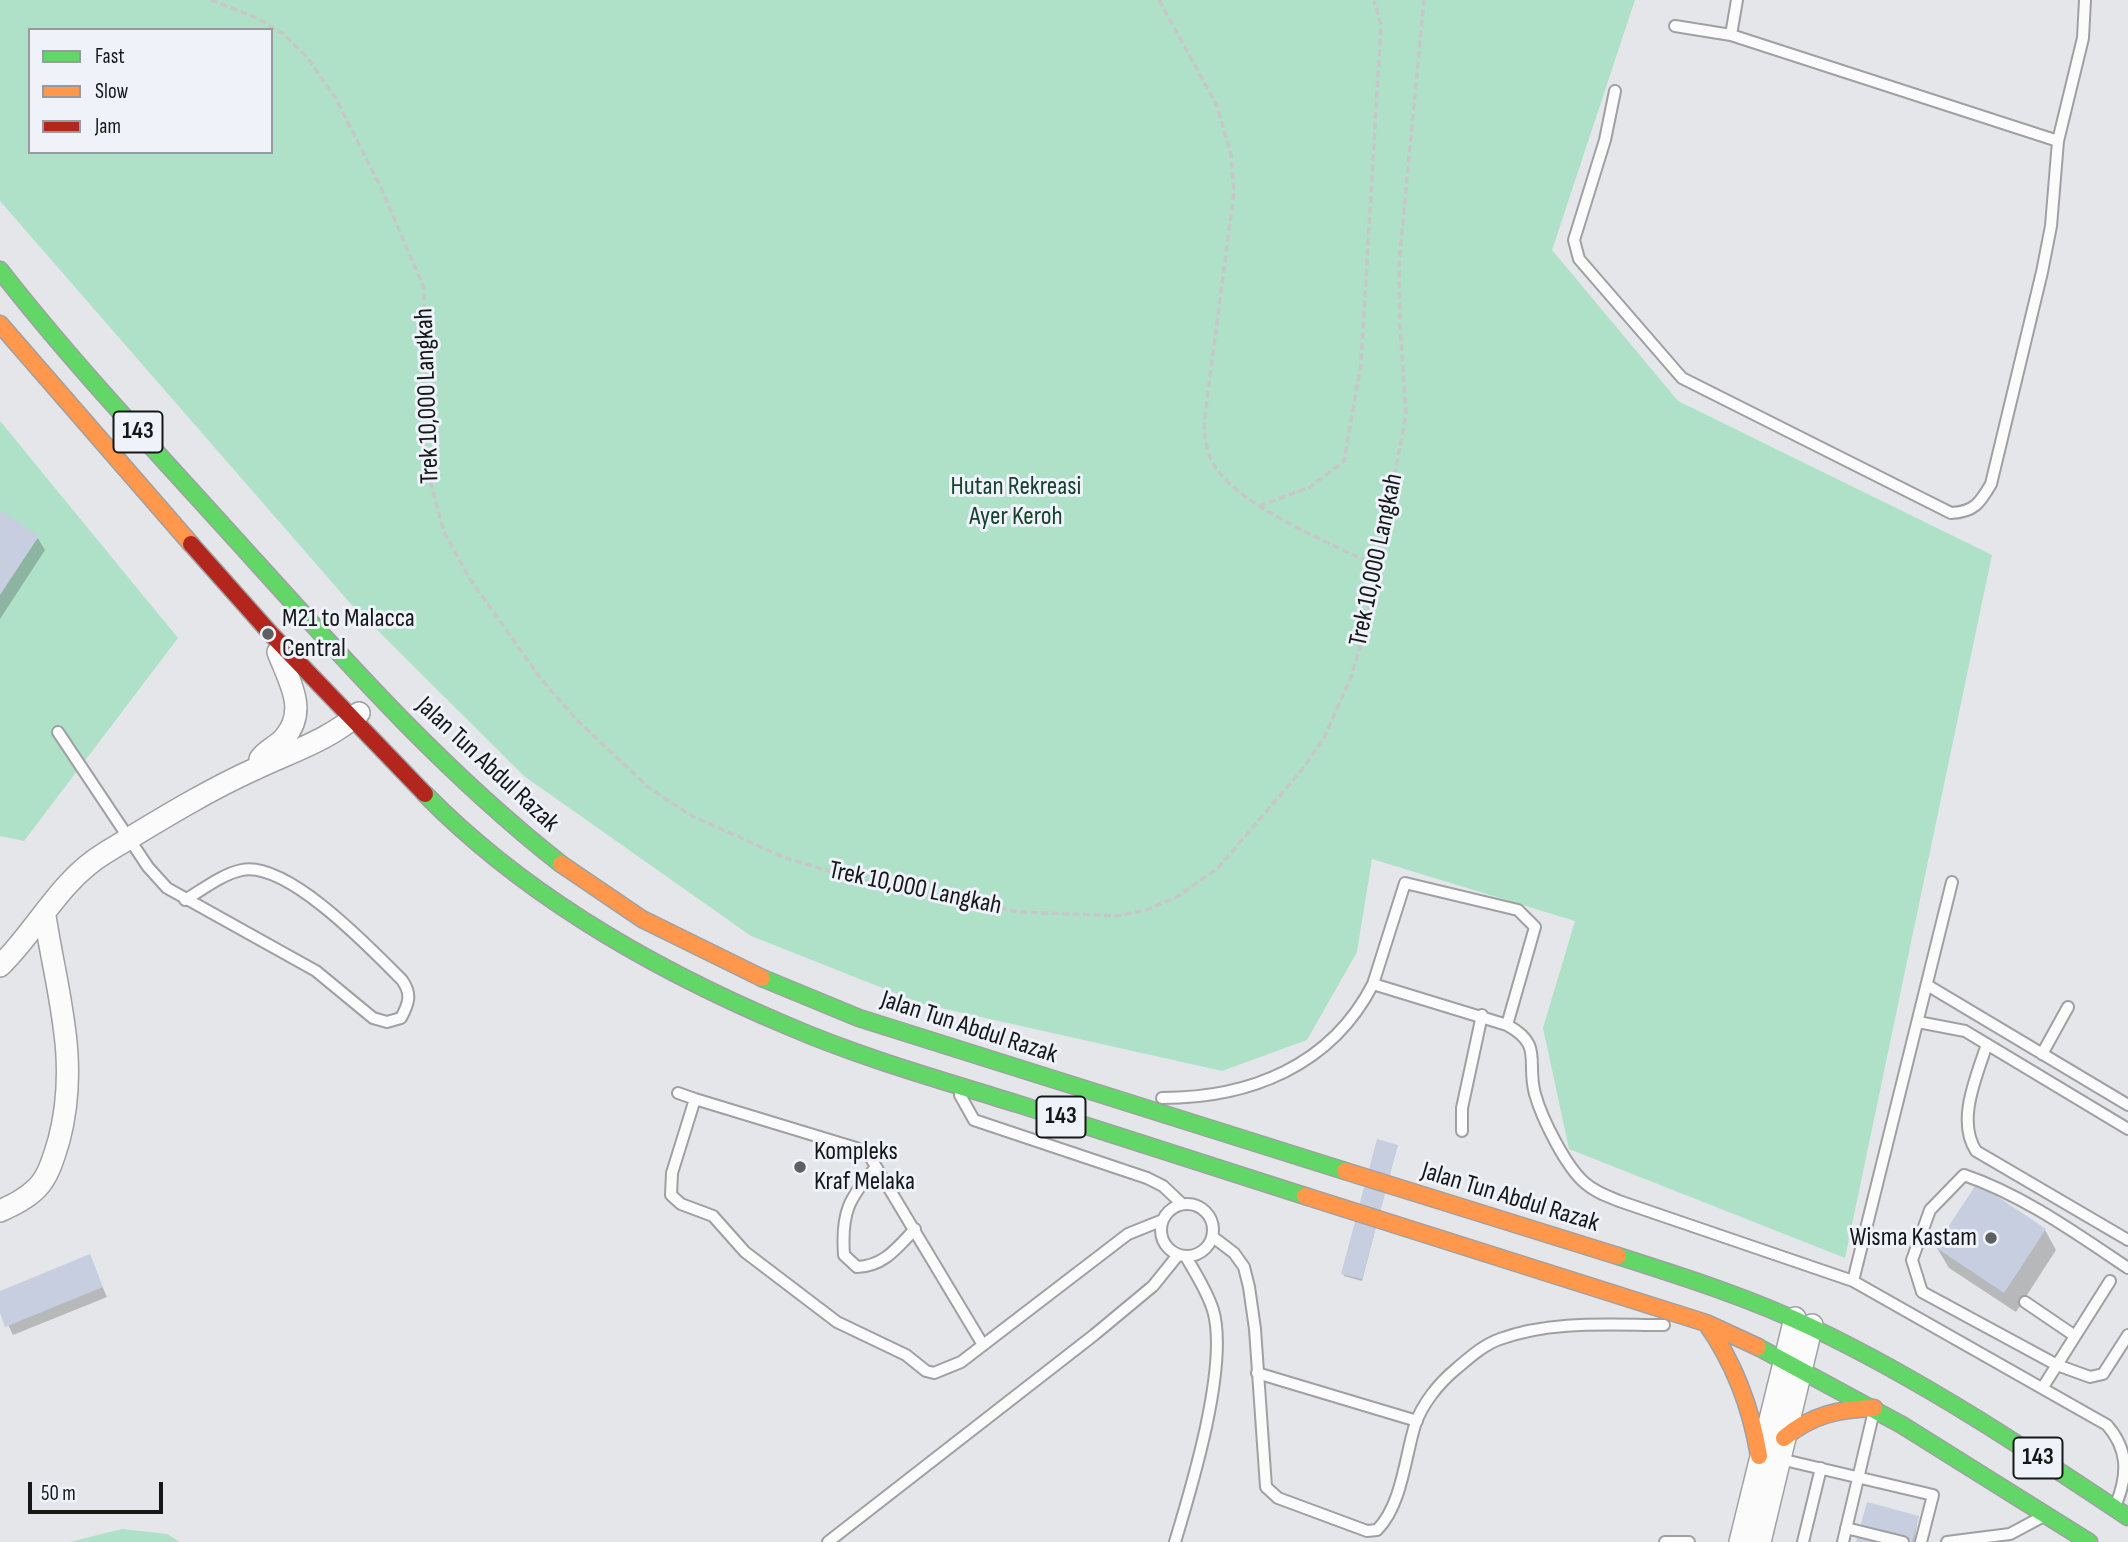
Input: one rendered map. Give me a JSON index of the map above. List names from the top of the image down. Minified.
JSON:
{"streets":{"highway":["143","Jalan Tun Abdul Razak"],"path":["Trek 10,000 Langkah"]},"parks":["Hutan Rekreasi Ayer Keroh"],"places":["M21 to Malacca Central","Kompleks Kraf Melaka","Wisma Kastam"],"legend":["Fast","Slow","Jam"],"scale_bar":"50 m"}
